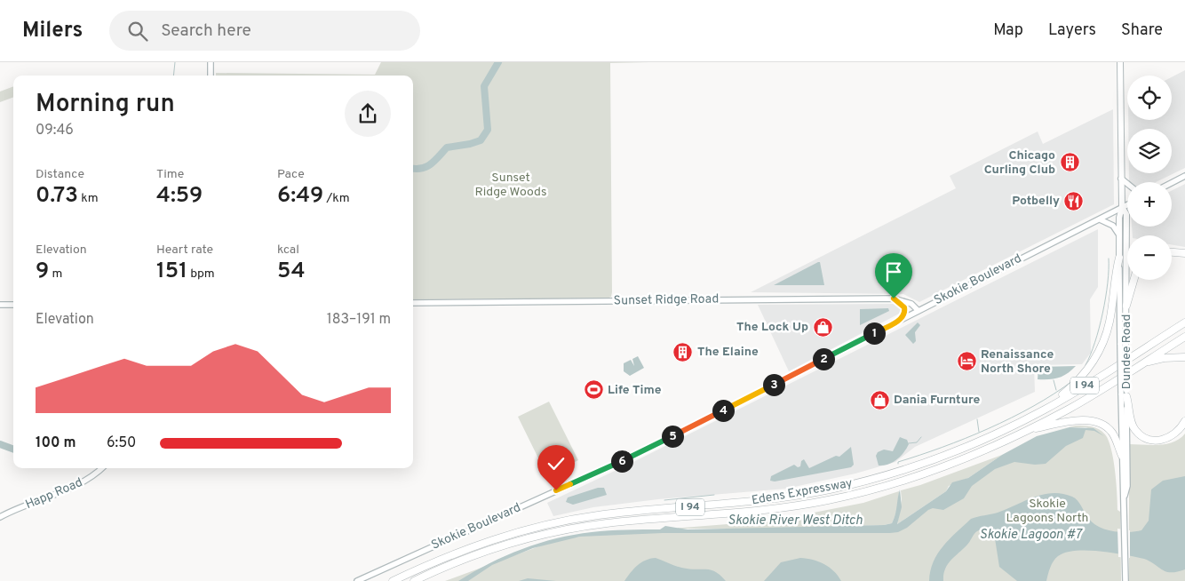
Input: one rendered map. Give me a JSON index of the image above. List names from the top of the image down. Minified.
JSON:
{"streets":{"highway":["I 94","Edens Expressway"],"main road":["Skokie Boulevard","Sunset Ridge Road","Dundee Road","Happ Road"]},"crossings":[["Skokie Boulevard","Sunset Ridge Road"],["Skokie Boulevard","Dundee Road"]],"water":["Skokie River West Ditch","Skokie Lagoon #7"],"parks":["Sunset Ridge Woods","Skokie Lagoons North"],"places":{"building":["Chicago Curling Club","The Elaine"],"restaurant":["Potbelly"],"shop":["The Lock Up","Dania Furnture"],"hotel":["Renaissance North Shore"],"sports":["Life Time"]},"page":{"header":"Milers","search":"Search here","nav":["Map","Layers","Share"],"map_buttons":["+","−"],"heading":["Morning run","09:46"],"stats":[["Distance","0.73 km"],["Time","4:59"],["Pace","6:49 /km"],["Elevation","9 m"],["Heart rate","151 bpm"],["kcal","54"]],"chart":["Elevation","183–191 m"],"pins":["1","2","3","4","5","6"],"list":[{"name":"100 m","note":"6:50"}]}}
